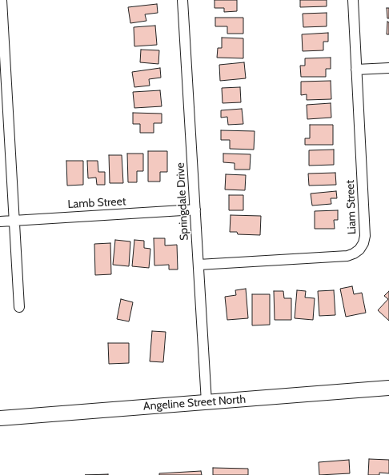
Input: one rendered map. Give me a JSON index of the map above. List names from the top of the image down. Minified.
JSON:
{"streets":{"main road":["Angeline Street North"],"street":["Springdale Drive","Lamb Street","Liam Street"]},"crossings":[["Springdale Drive","Lamb Street"],["Springdale Drive","Liam Street"],["Springdale Drive","Angeline Street North"]]}
